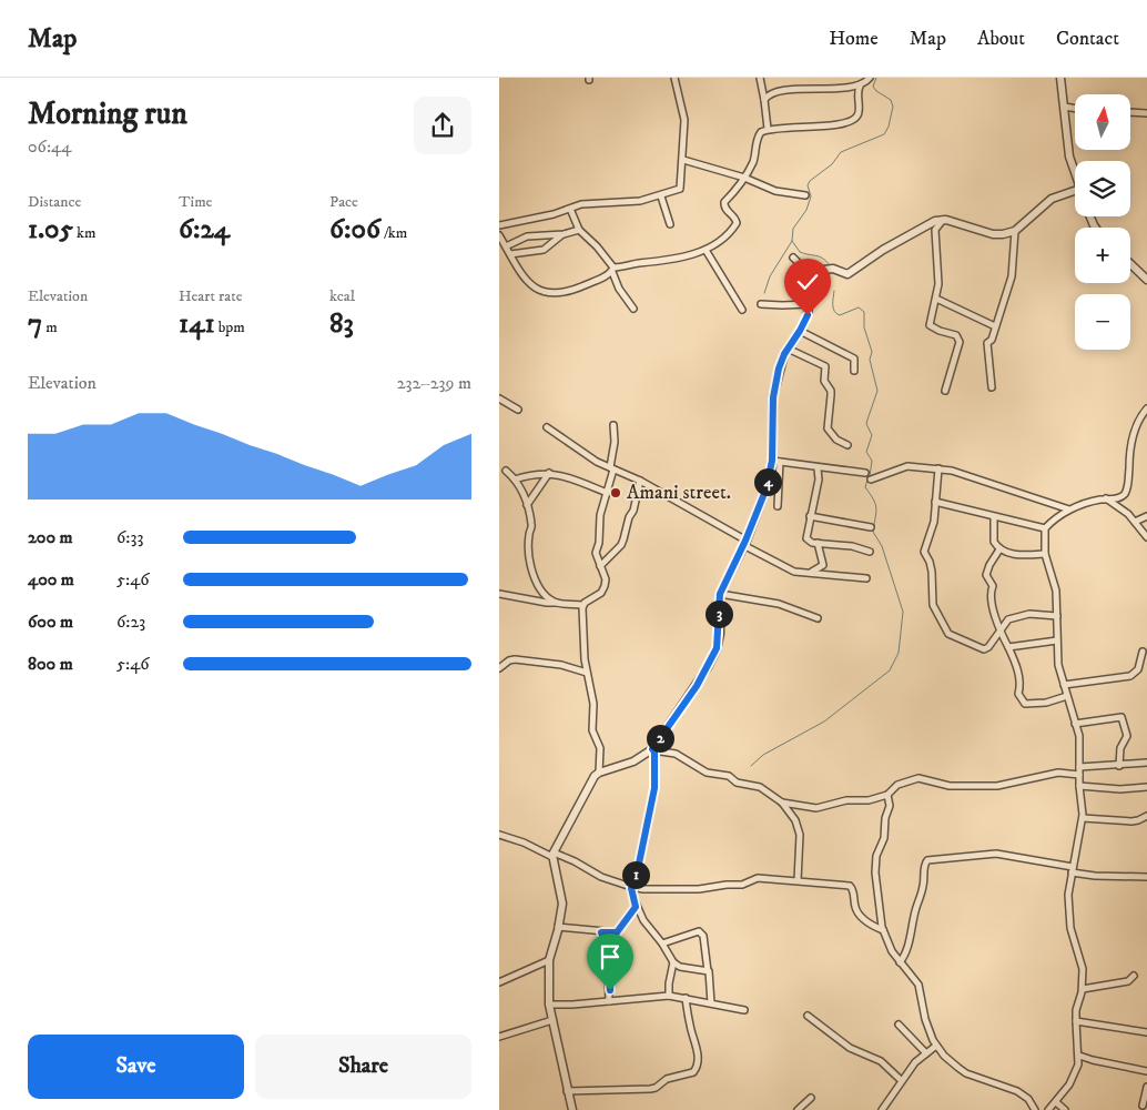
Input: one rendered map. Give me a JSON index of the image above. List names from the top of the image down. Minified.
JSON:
{"places":["Amani street."],"north":"top","page":{"header":"Map","nav":["Home","Map","About","Contact"],"heading":["Morning run","06:44"],"map_buttons":["+","−"],"stats":[["Distance","1.05 km"],["Time","6:24"],["Pace","6:06 /km"],["Elevation","7 m"],["Heart rate","141 bpm"],["kcal","83"]],"chart":["Elevation","232–239 m"],"pins":["4","3","2","1"],"list":[{"name":"200 m","note":"6:33"},{"name":"400 m","note":"5:46"},{"name":"600 m","note":"6:23"},{"name":"800 m","note":"5:46"}],"buttons":["Save","Share"]}}
